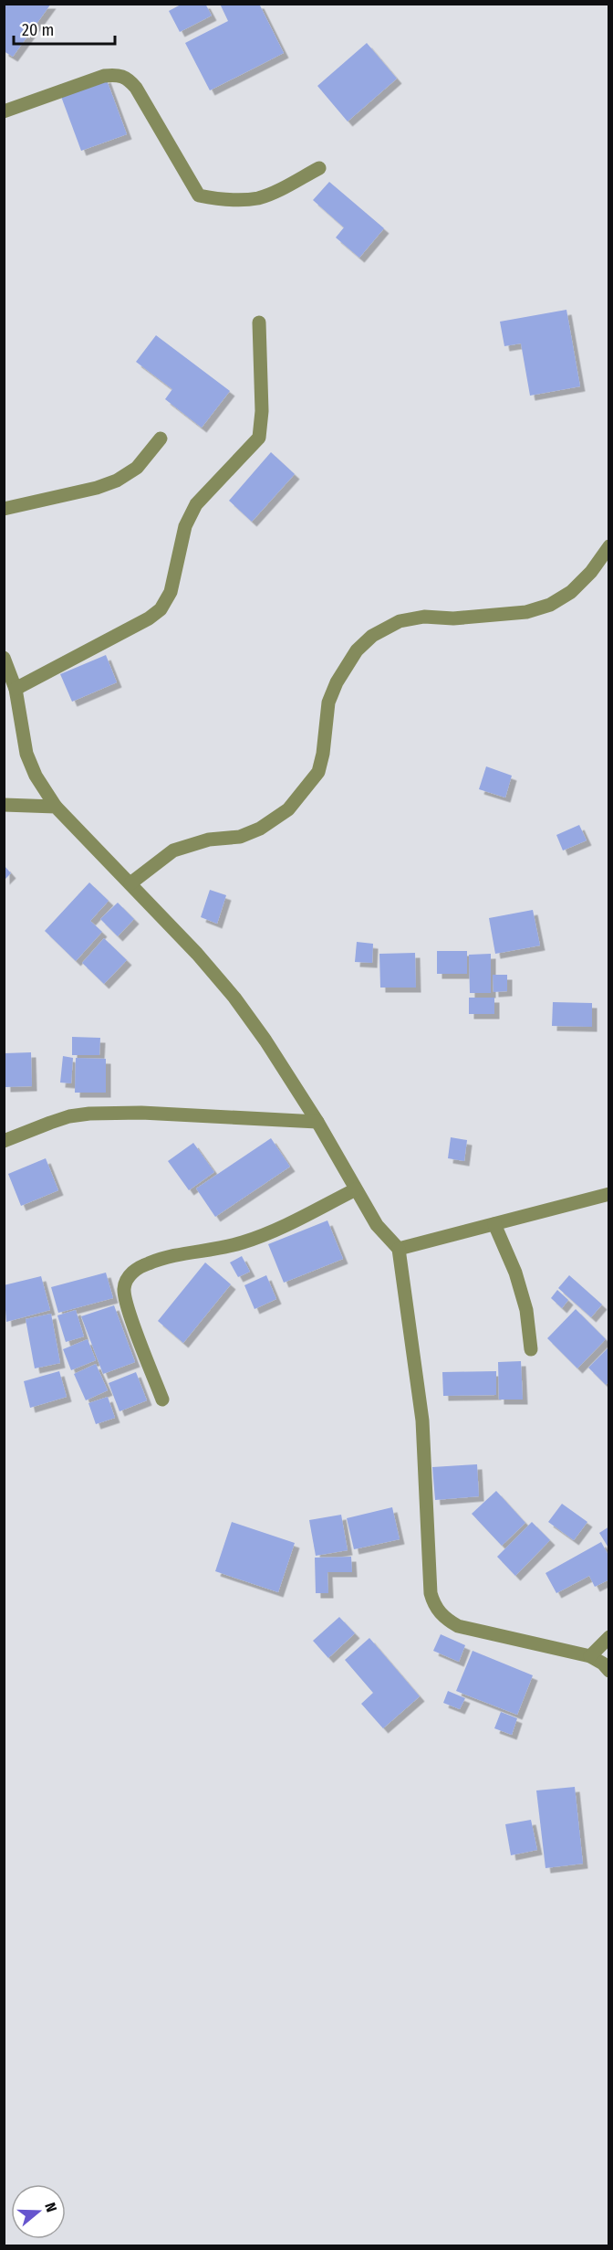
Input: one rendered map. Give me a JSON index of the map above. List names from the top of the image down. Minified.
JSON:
{"scale_bar":"20 m","north":"right"}
